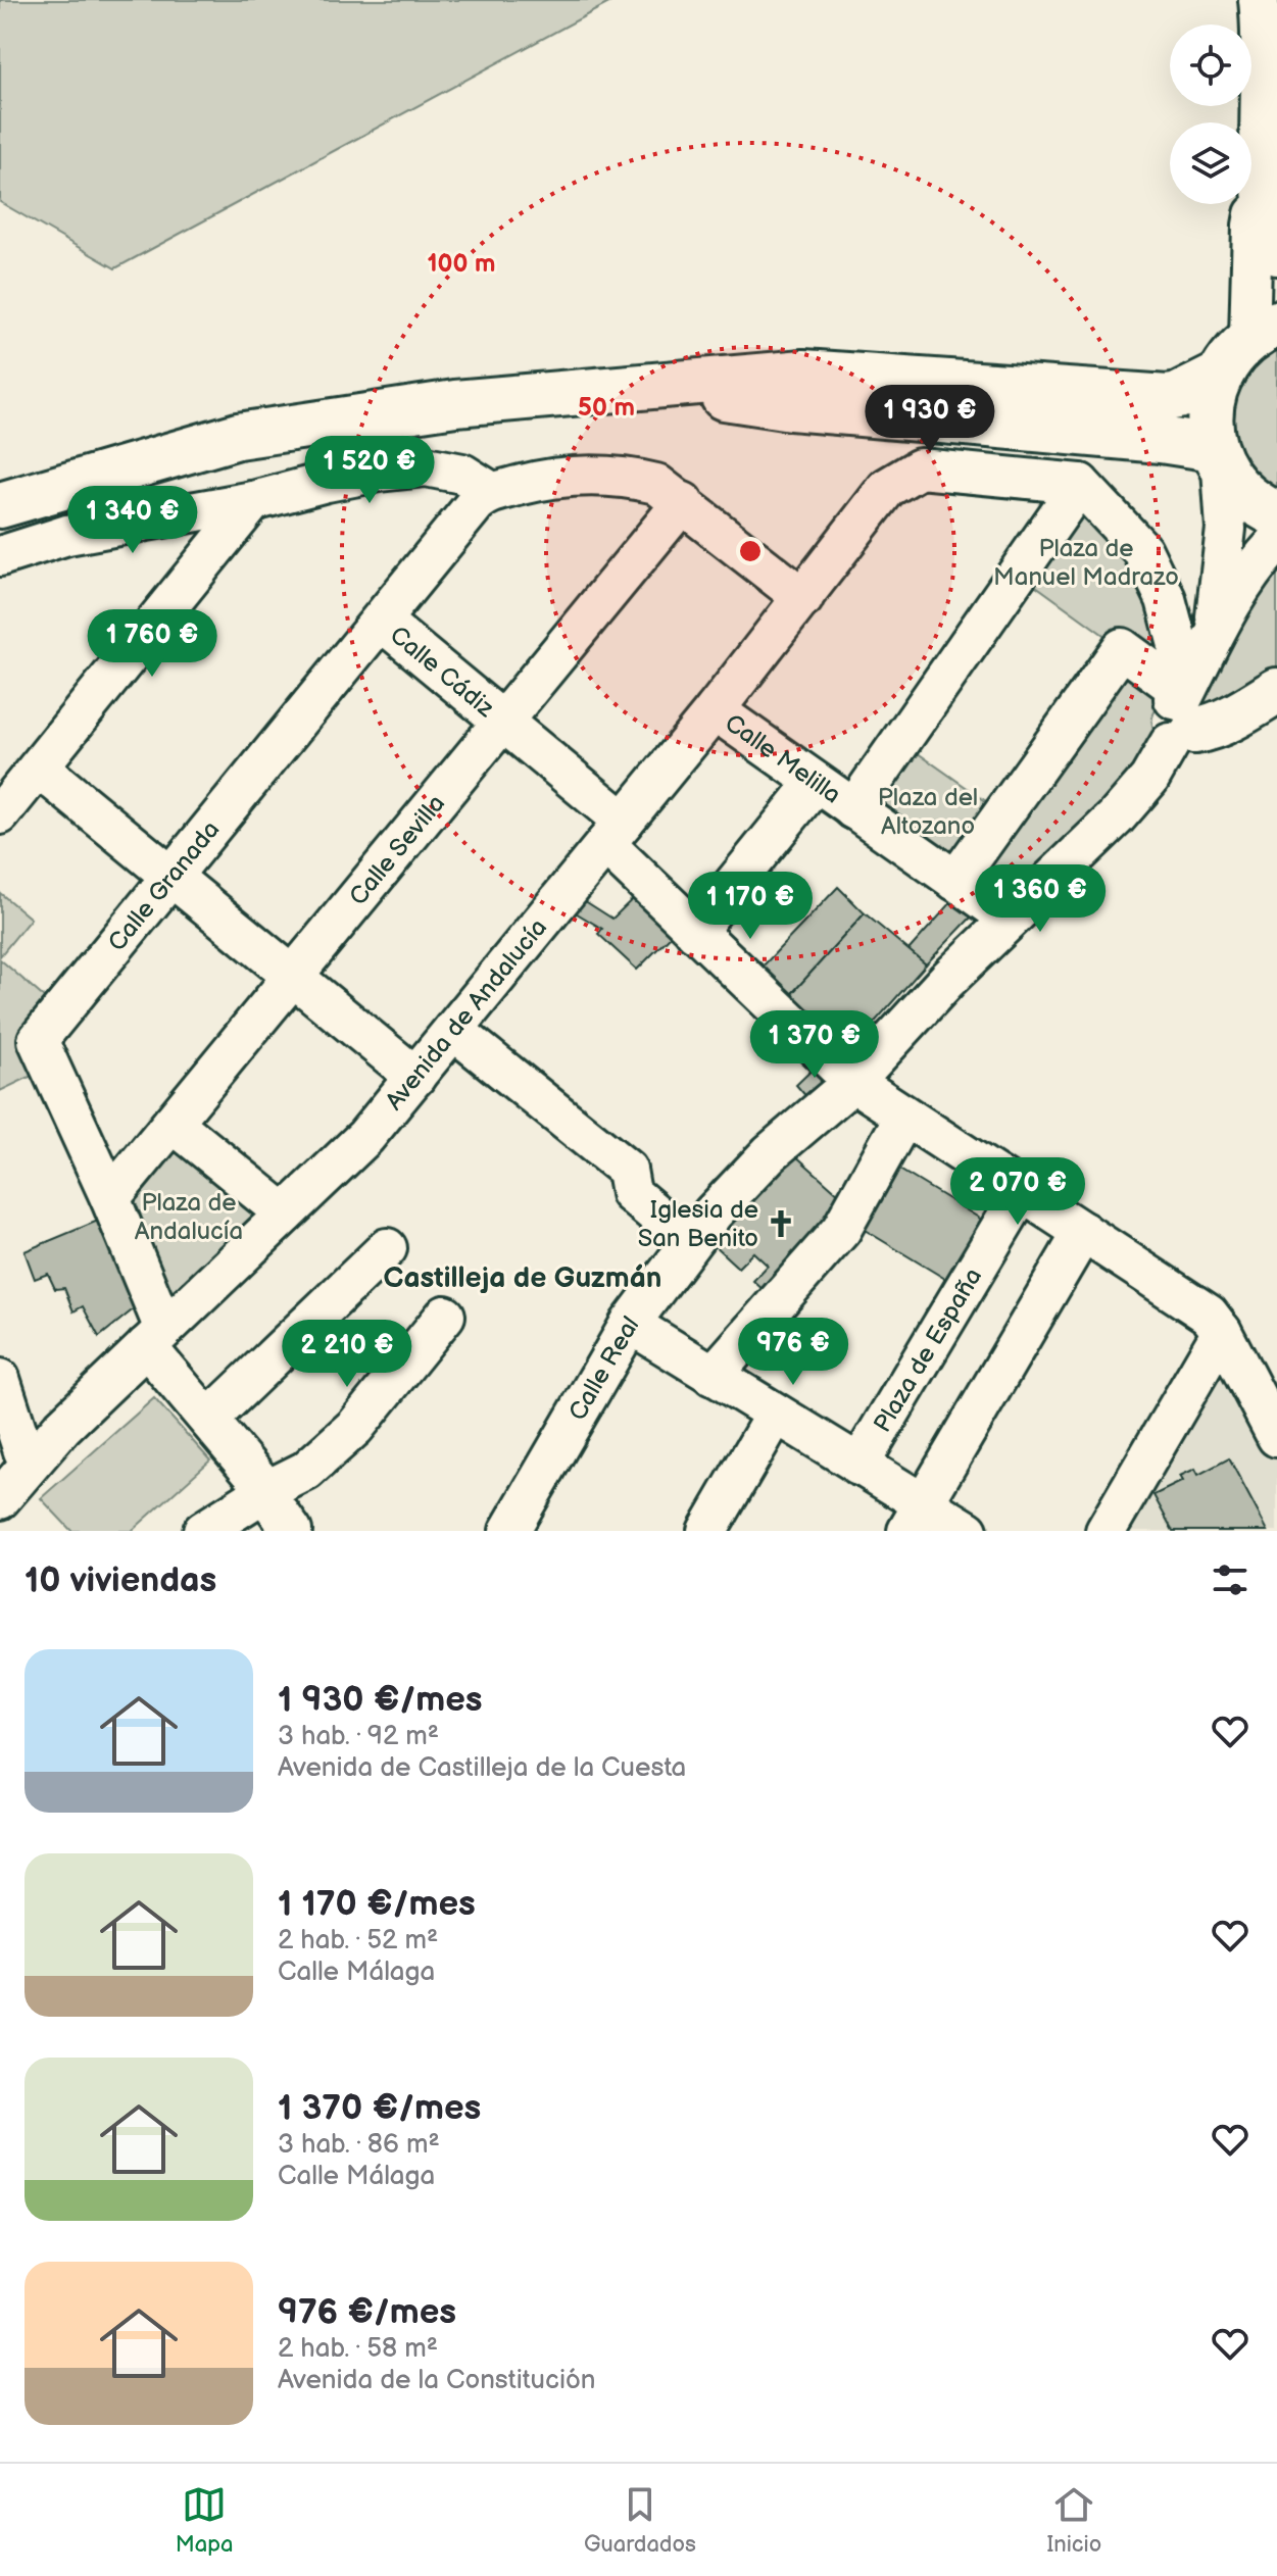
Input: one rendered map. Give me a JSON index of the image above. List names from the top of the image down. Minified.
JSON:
{"streets":{"street":["Calle Cádiz","Calle Melilla","Calle Sevilla","Calle Granada","Avenida de Andalucía","Plaza de España","Calle Real"]},"crossings":[["Calle Cádiz","Calle Sevilla"],["Calle Cádiz","Calle Granada"],["Calle Cádiz","Avenida de Andalucía"],["Calle Cádiz","Plaza de España"],["Calle Cádiz","Calle Real"],["Calle Melilla","Avenida de Andalucía"],["Calle Melilla","Calle Real"],["Calle Sevilla","Calle Granada"],["Calle Granada","Avenida de Andalucía"]],"districts":["Castilleja de Guzmán"],"parks":["Plaza de Manuel Madrazo","Plaza del Altozano","Plaza de Andalucía"],"places":{"church":["Iglesia de San Benito"]},"page":{"price":["1 930 €","1 520 €","1 340 €","1 760 €","1 360 €","1 170 €","1 370 €","2 070 €","976 €","2 210 €"],"heading":"10 viviendas","list":[{"name":"1 930 €/mes","note":"3 hab. · 92 m² · Avenida de Castilleja de la Cuesta"},{"name":"1 170 €/mes","note":"2 hab. · 52 m² · Calle Málaga"},{"name":"1 370 €/mes","note":"3 hab. · 86 m² · Calle Málaga"},{"name":"976 €/mes","note":"2 hab. · 58 m² · Avenida de la Constitución"}],"tabs":["Mapa","Guardados","Inicio"]},"rings":["100 m","50 m"]}
